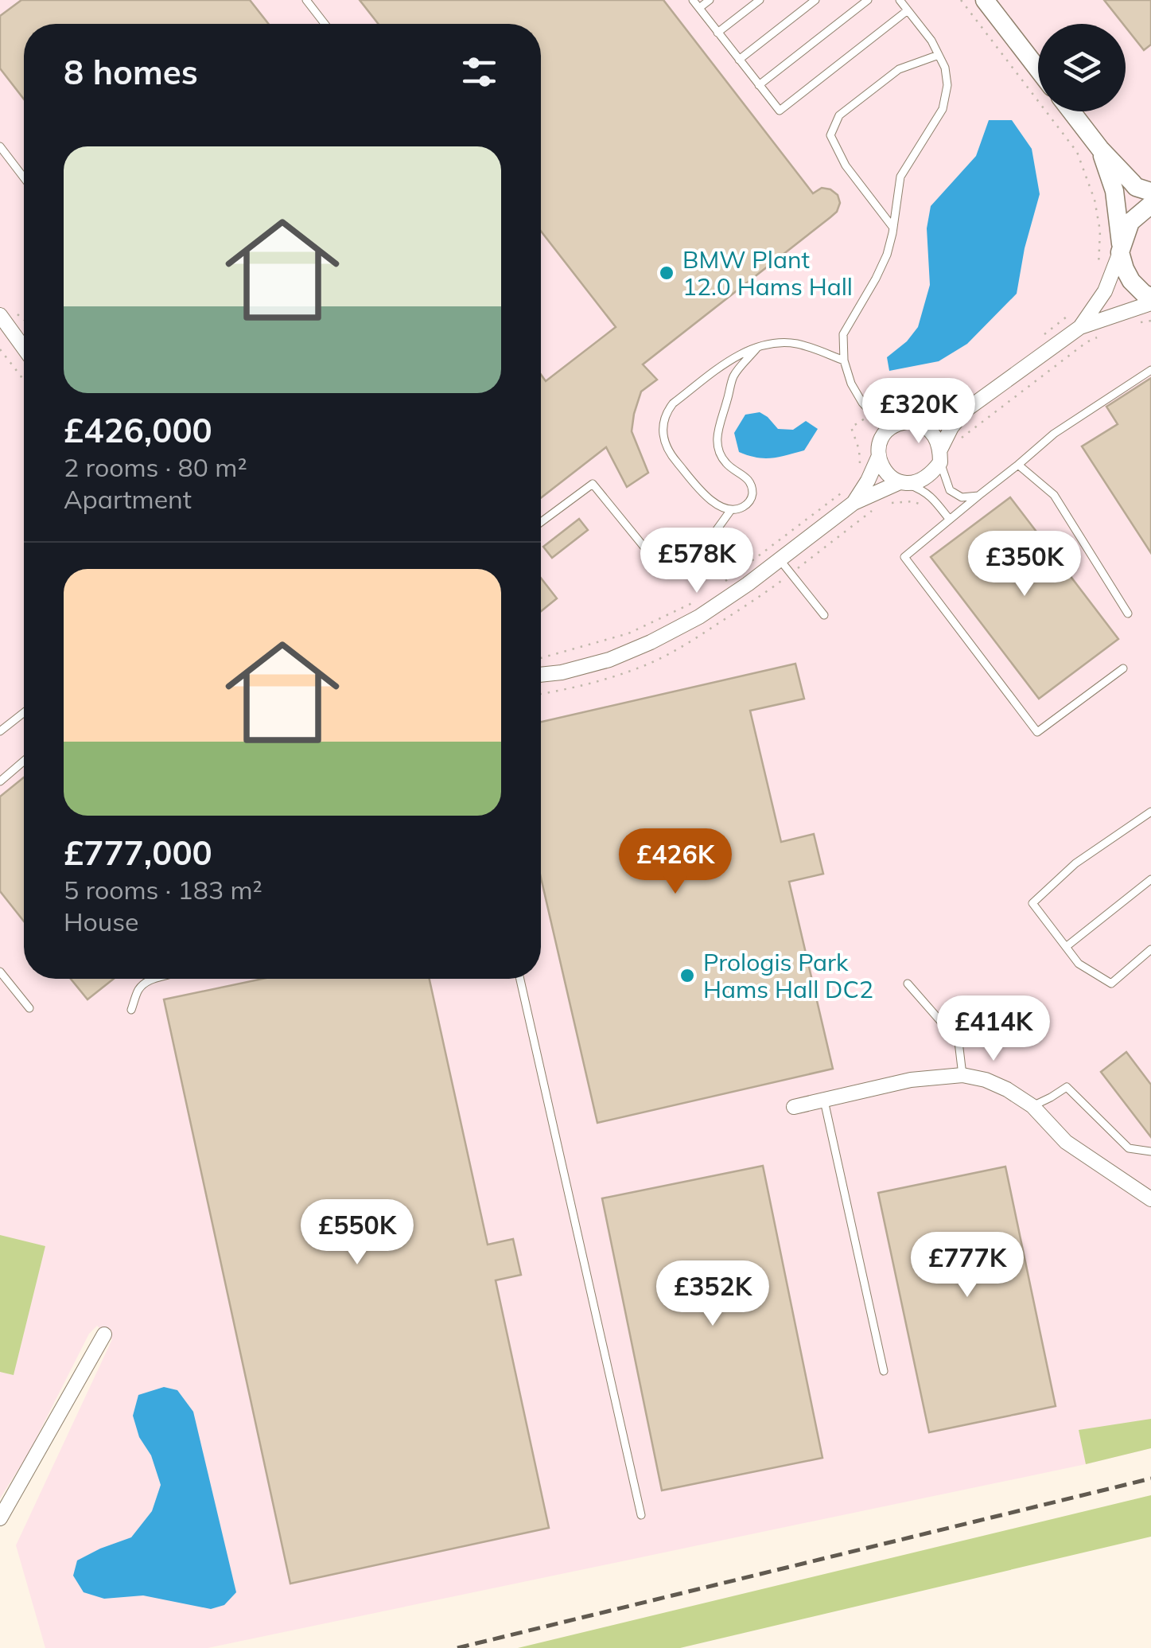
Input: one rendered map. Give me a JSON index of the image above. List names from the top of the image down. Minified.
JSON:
{"places":["BMW Plant 12.0 Hams Hall","Prologis Park Hams Hall DC2"],"page":{"heading":"8 homes","list":[{"name":"£426,000","note":"2 rooms · 80 m² · Apartment"},{"name":"£777,000","note":"5 rooms · 183 m² · House"}],"price":["£320K","£578K","£350K","£426K","£414K","£550K","£777K","£352K"]}}
